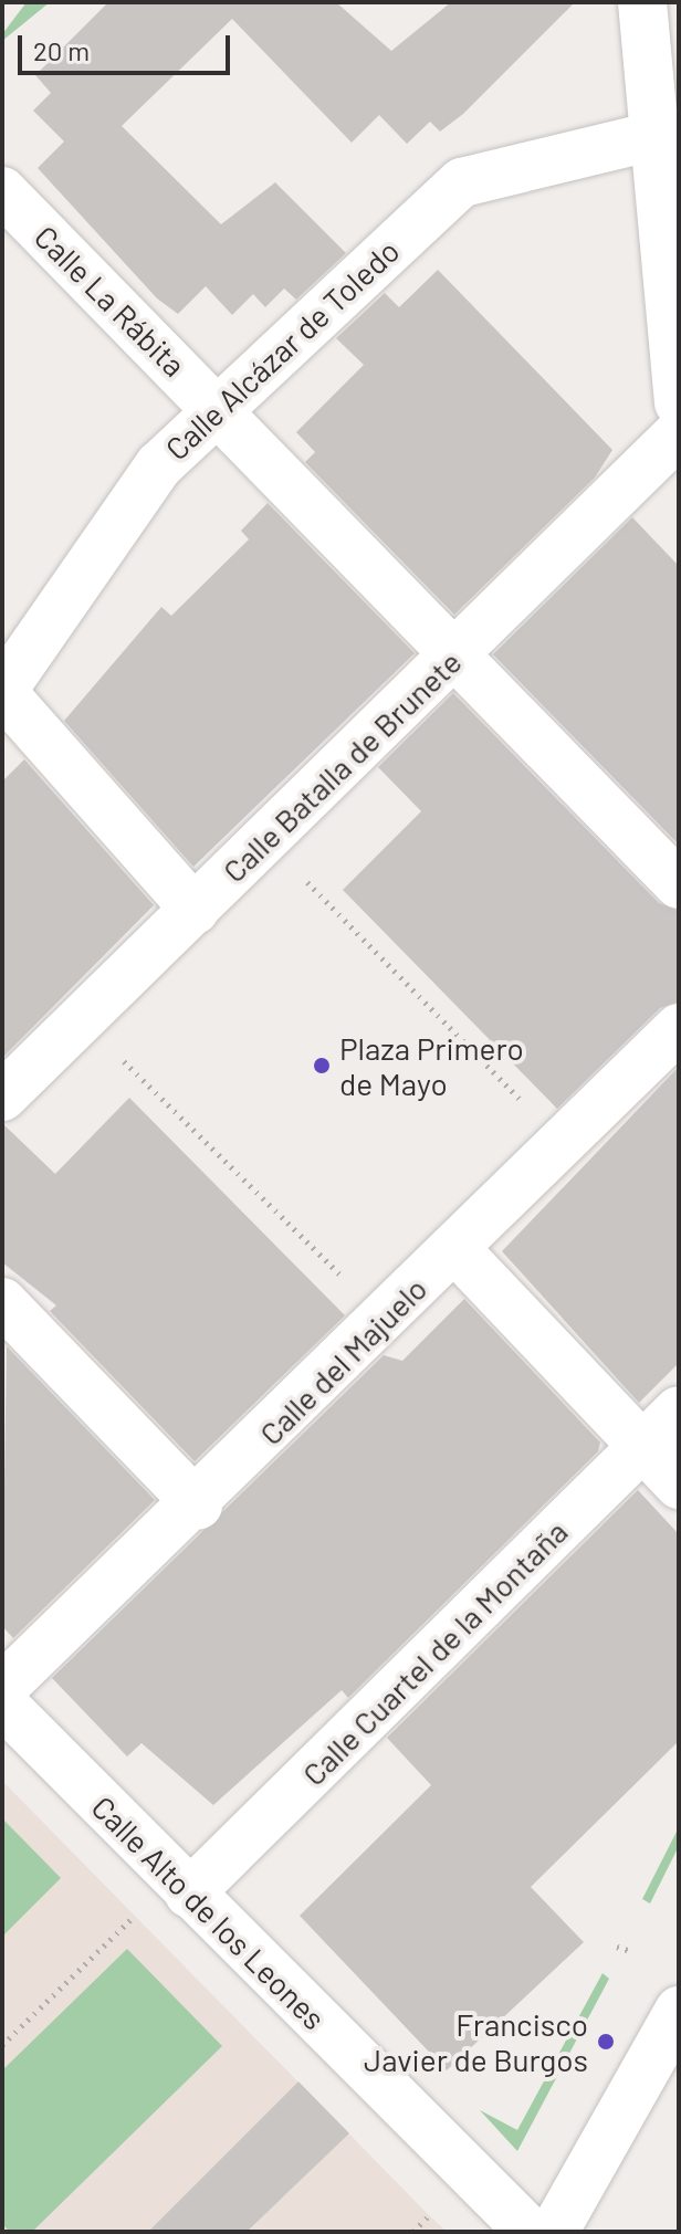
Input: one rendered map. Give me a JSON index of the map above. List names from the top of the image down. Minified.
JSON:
{"streets":{"street":["Calle La Rábita","Calle Alcázar de Toledo","Calle Batalla de Brunete","Calle del Majuelo","Calle Cuartel de la Montaña","Calle Alto de los Leones"]},"crossings":[["Calle La Rábita","Calle Alcázar de Toledo"],["Calle La Rábita","Calle Batalla de Brunete"],["Calle Cuartel de la Montaña","Calle Alto de los Leones"]],"places":["Plaza Primero de Mayo","Francisco Javier de Burgos"],"scale_bar":"20 m"}
